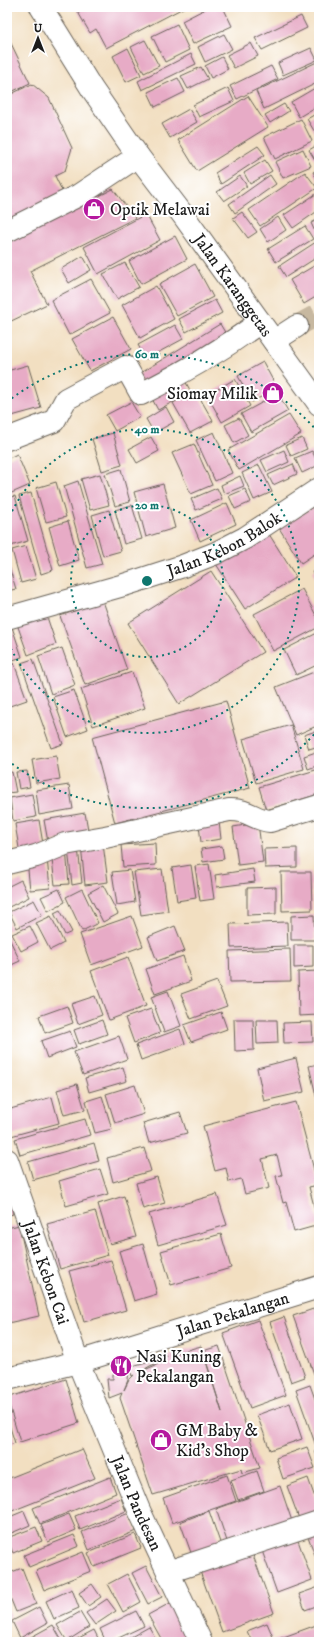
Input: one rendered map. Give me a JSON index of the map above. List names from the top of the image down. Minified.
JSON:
{"streets":{"street":["Jalan Karanggetas","Jalan Kebon Balok","Jalan Kebon Cai","Jalan Pekalangan","Jalan Pandesan"]},"crossings":[["Jalan Kebon Cai","Jalan Pekalangan"],["Jalan Kebon Cai","Jalan Pandesan"],["Jalan Pekalangan","Jalan Pandesan"]],"places":{"shop":["Optik Melawai","Siomay Milik","GM Baby & Kid's Shop"],"restaurant":["Nasi Kuning Pekalangan"]},"north":"top","rings":["60 m","40 m","20 m"]}
